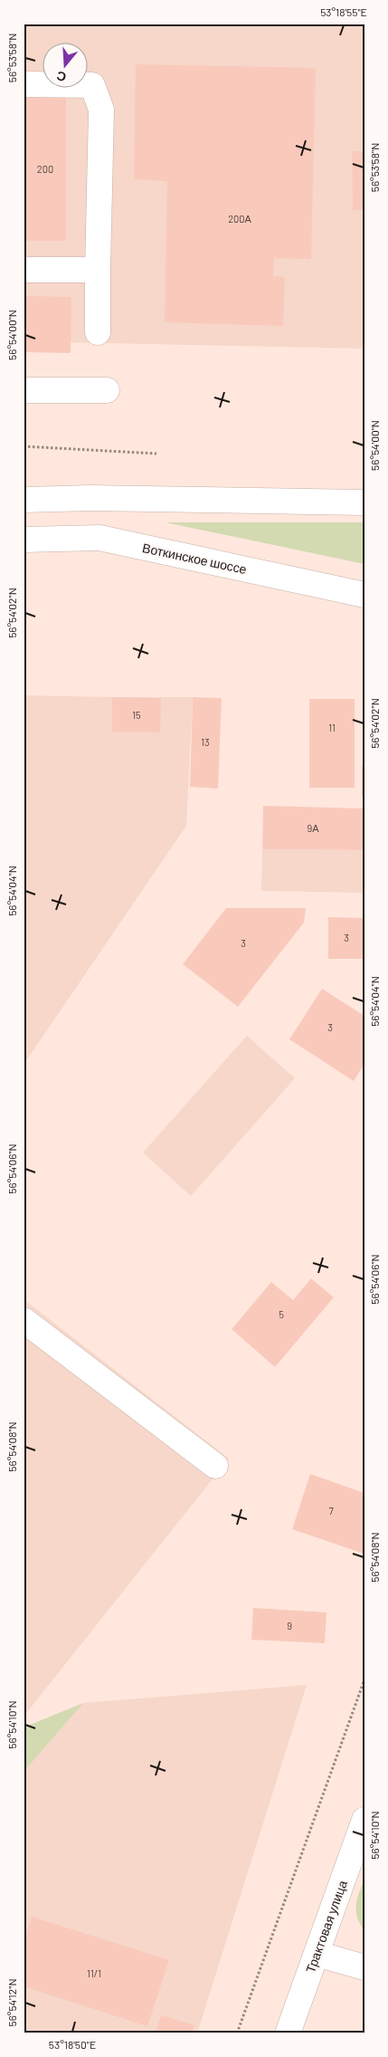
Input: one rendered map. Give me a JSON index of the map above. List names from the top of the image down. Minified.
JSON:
{"streets":{"main road":["Воткинское шоссе","Трактовая улица"]},"house_numbers":["200","200А","15","11","13","9А","3","3","3","5","7","9","11/1"],"north":"bottom","coordinates":["53°18'55\"E","56°53'58\"N","56°54'00\"N","56°54'02\"N","56°54'04\"N","56°54'06\"N","56°54'08\"N","56°54'10\"N","56°54'12\"N","53°18'50\"E"]}
